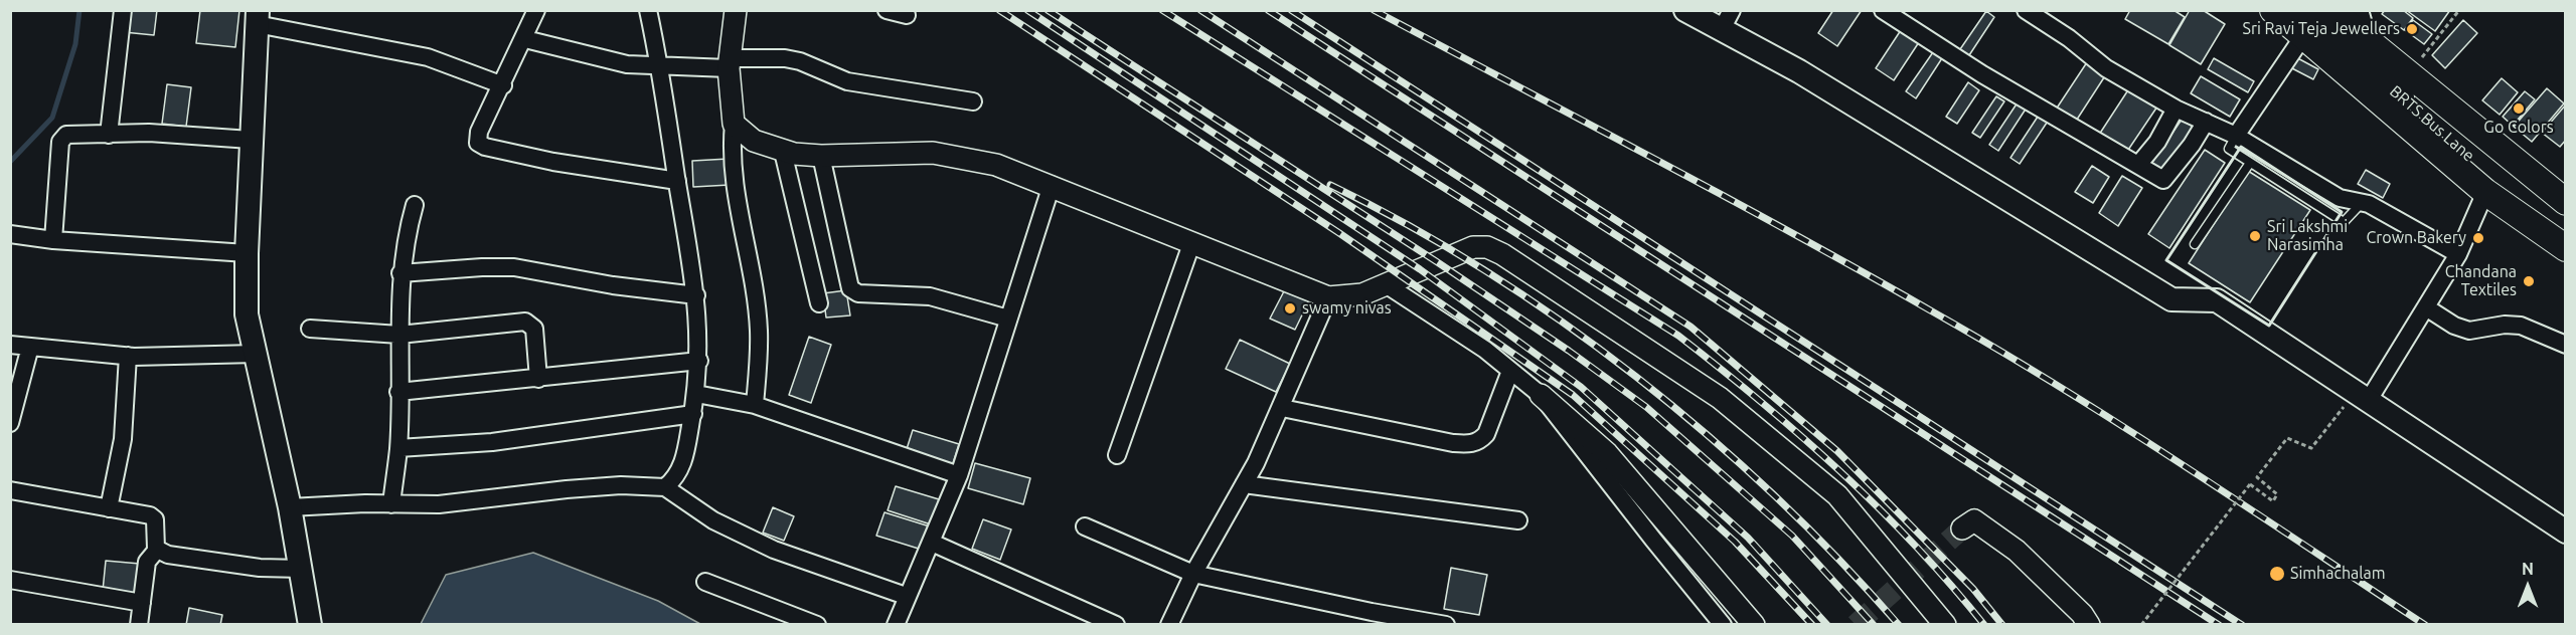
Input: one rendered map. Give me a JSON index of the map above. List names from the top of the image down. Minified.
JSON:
{"streets":{"main road":["BRTS Bus Lane"]},"places":["Sri Ravi Teja Jewellers","Go Colors","Sri Lakshmi Narasimha","Crown Bakery","Chandana Textiles","swamy nivas","Simhachalam"],"north":"top"}
